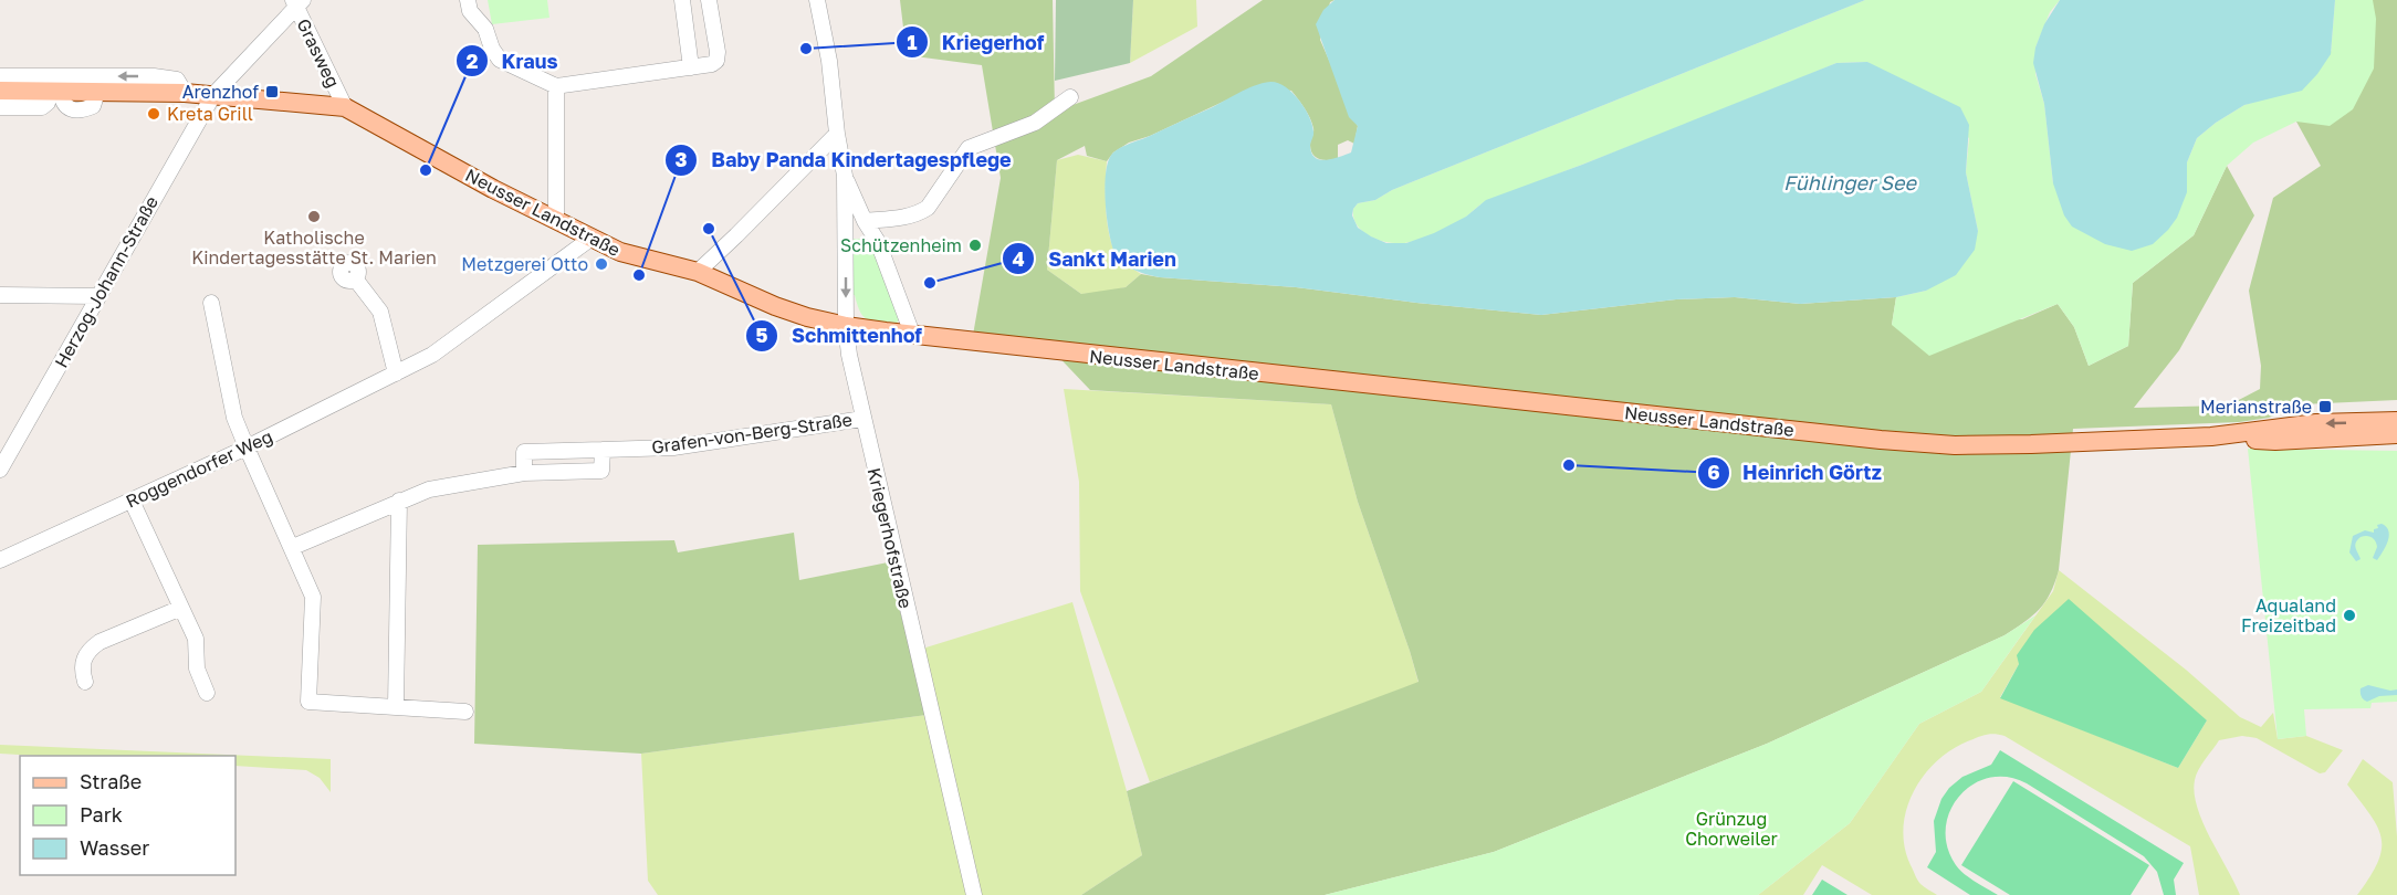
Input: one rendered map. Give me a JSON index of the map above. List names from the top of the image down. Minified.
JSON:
{"streets":{"main road":["Neusser Landstraße"],"street":["Grasweg","Herzog-Johann-Straße","Grafen-von-Berg-Straße","Roggendorfer Weg","Kriegerhofstraße"]},"crossings":[["Grasweg","Neusser Landstraße"],["Grasweg","Herzog-Johann-Straße"],["Neusser Landstraße","Herzog-Johann-Straße"],["Neusser Landstraße","Roggendorfer Weg"],["Neusser Landstraße","Kriegerhofstraße"],["Grafen-von-Berg-Straße","Kriegerhofstraße"]],"water":["Fühlinger See"],"parks":["Grünzug Chorweiler"],"places":{"other":["Kriegerhof","Kreta Grill","Kraus","Katholische Kindertagesstätte St. Marien","Schmittenhof","Schützenheim","Metzgerei Otto","Baby Panda Kindertagespflege","Sankt Marien","Heinrich Görtz","Aqualand Freizeitbad"],"transit":["Arenzhof","Merianstraße"]},"legend":["Straße","Park","Wasser"]}
